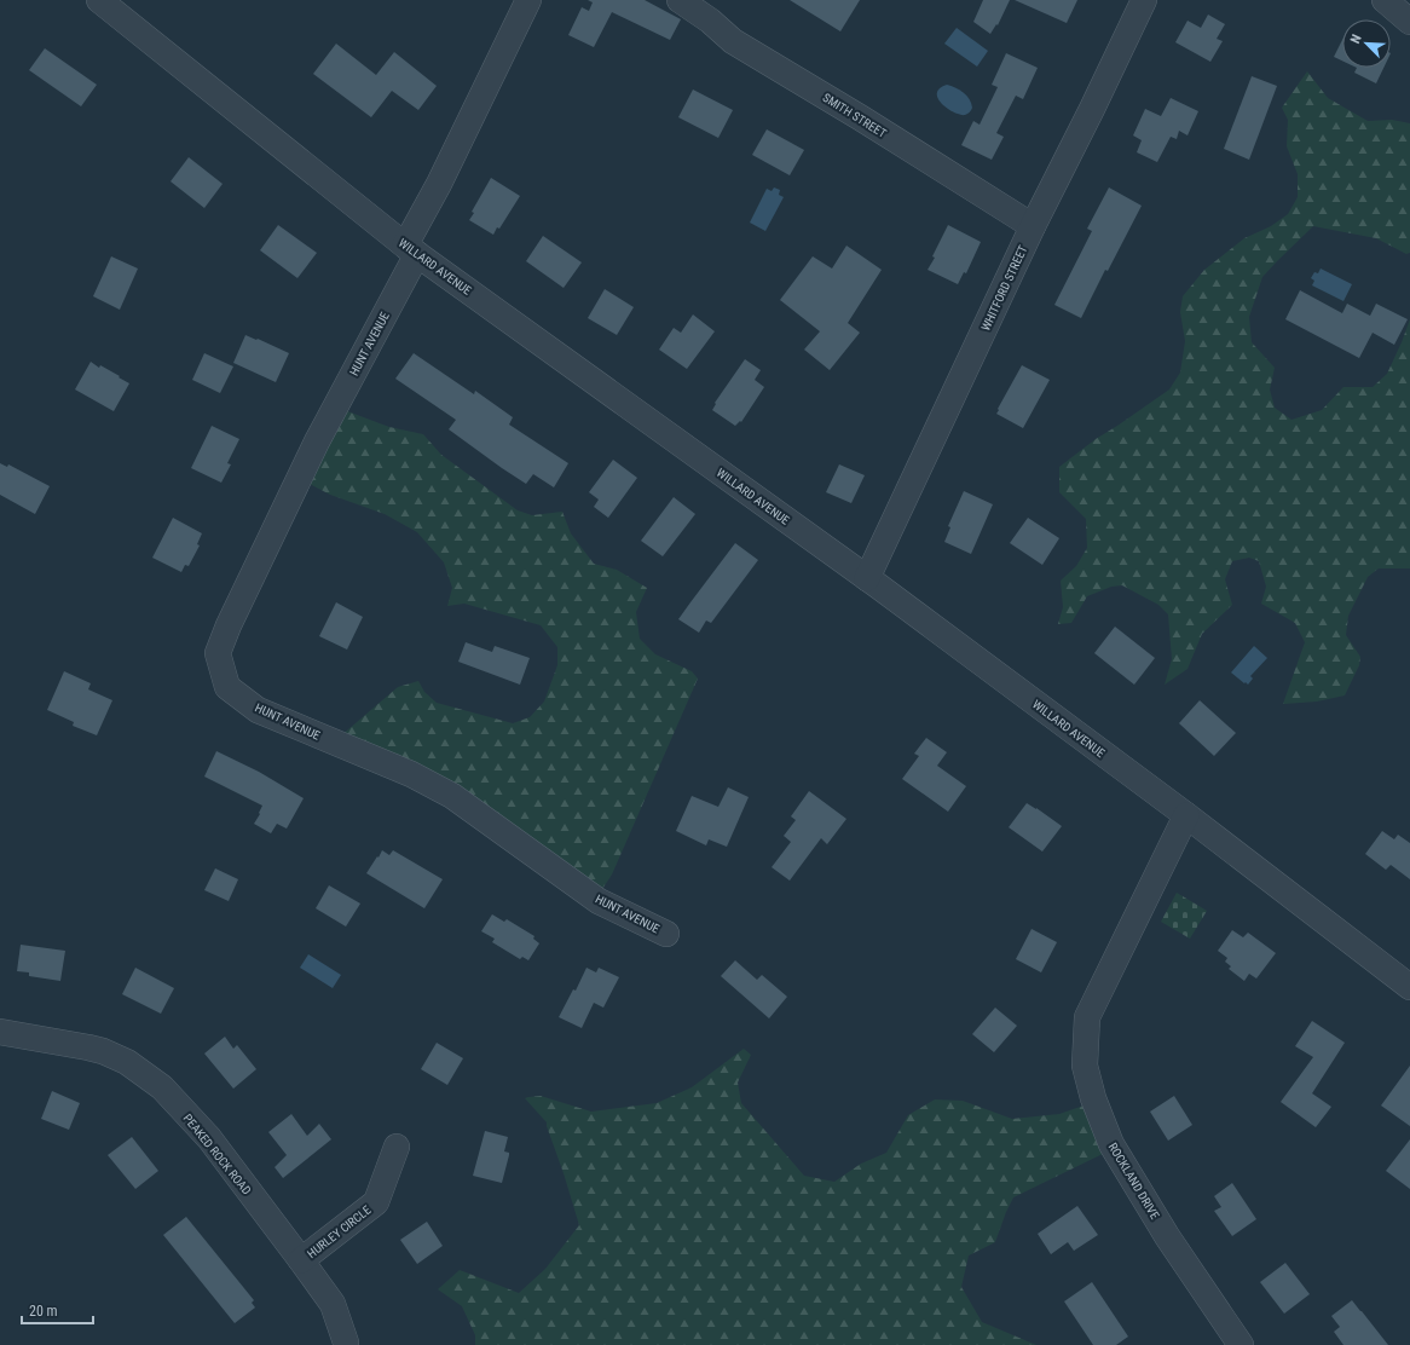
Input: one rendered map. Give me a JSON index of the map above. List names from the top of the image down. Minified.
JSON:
{"streets":{"street":["SMITH STREET","WILLARD AVENUE","WHITFORD STREET","HUNT AVENUE","PEAKED ROCK ROAD","ROCKLAND DRIVE","HURLEY CIRCLE"]},"crossings":[["SMITH STREET","WHITFORD STREET"],["WILLARD AVENUE","WHITFORD STREET"],["WILLARD AVENUE","HUNT AVENUE"],["WILLARD AVENUE","ROCKLAND DRIVE"],["PEAKED ROCK ROAD","HURLEY CIRCLE"]],"scale_bar":"20 m","north":"top left"}
